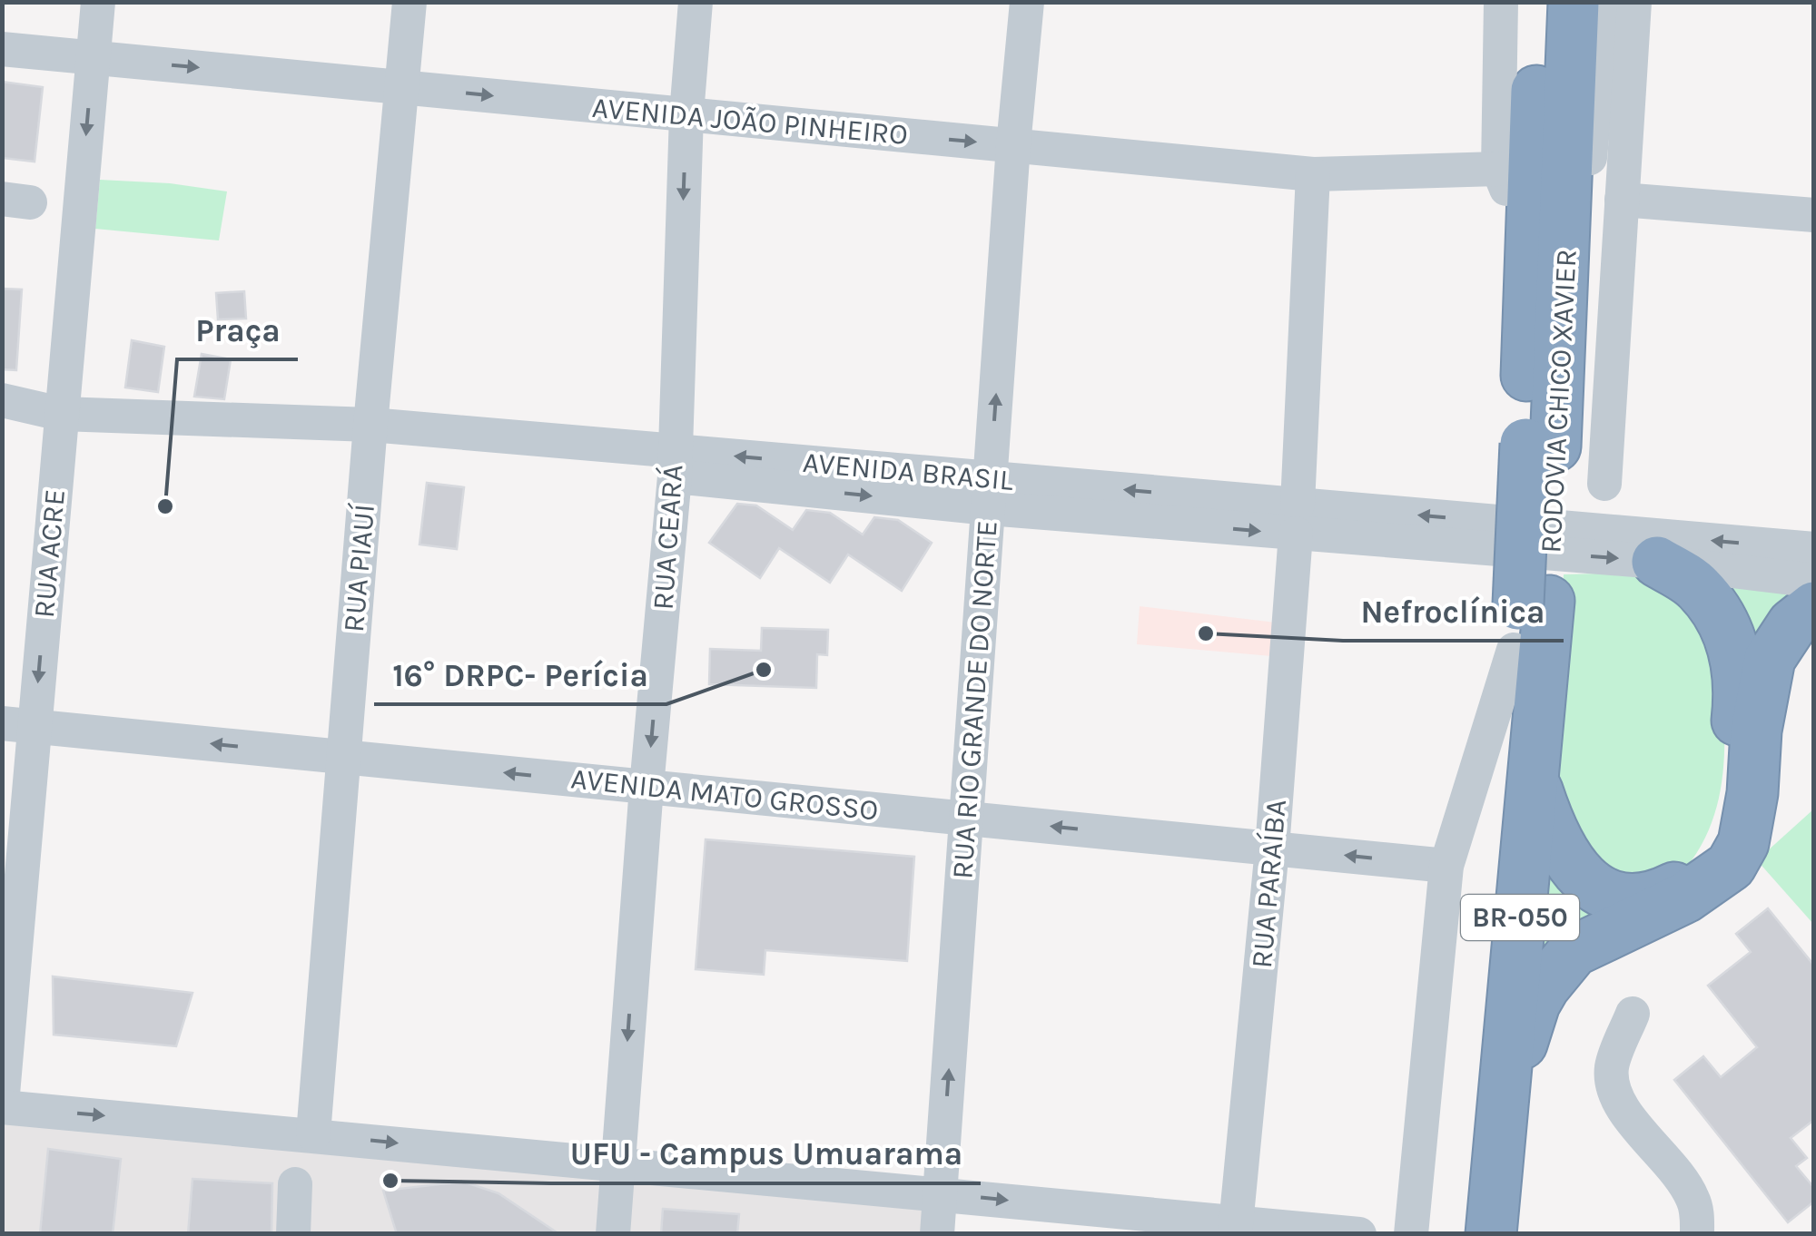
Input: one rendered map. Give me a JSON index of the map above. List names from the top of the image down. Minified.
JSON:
{"streets":{"highway":["RODOVIA CHICO XAVIER","BR-050"],"street":["AVENIDA JOÃO PINHEIRO","AVENIDA BRASIL","RUA CEARÁ","RUA ACRE","RUA PIAUÍ","RUA RIO GRANDE DO NORTE","AVENIDA MATO GROSSO","RUA PARAÍBA"]},"crossings":[["AVENIDA JOÃO PINHEIRO","RUA CEARÁ"],["AVENIDA JOÃO PINHEIRO","RUA ACRE"],["AVENIDA JOÃO PINHEIRO","RUA PIAUÍ"],["AVENIDA JOÃO PINHEIRO","RUA RIO GRANDE DO NORTE"],["AVENIDA JOÃO PINHEIRO","RUA PARAÍBA"],["AVENIDA BRASIL","RUA CEARÁ"],["AVENIDA BRASIL","RUA ACRE"],["AVENIDA BRASIL","RUA PIAUÍ"],["AVENIDA BRASIL","RUA RIO GRANDE DO NORTE"],["AVENIDA BRASIL","RUA PARAÍBA"],["RUA CEARÁ","AVENIDA MATO GROSSO"],["RUA ACRE","AVENIDA MATO GROSSO"],["RUA PIAUÍ","AVENIDA MATO GROSSO"],["RUA RIO GRANDE DO NORTE","AVENIDA MATO GROSSO"],["AVENIDA MATO GROSSO","RUA PARAÍBA"]],"one_way":["AVENIDA JOÃO PINHEIRO","RUA CEARÁ","RUA ACRE","RUA RIO GRANDE DO NORTE","AVENIDA MATO GROSSO"],"places":["Praça","Nefroclínica","16° DRPC- Perícia","UFU - Campus Umuarama"]}
